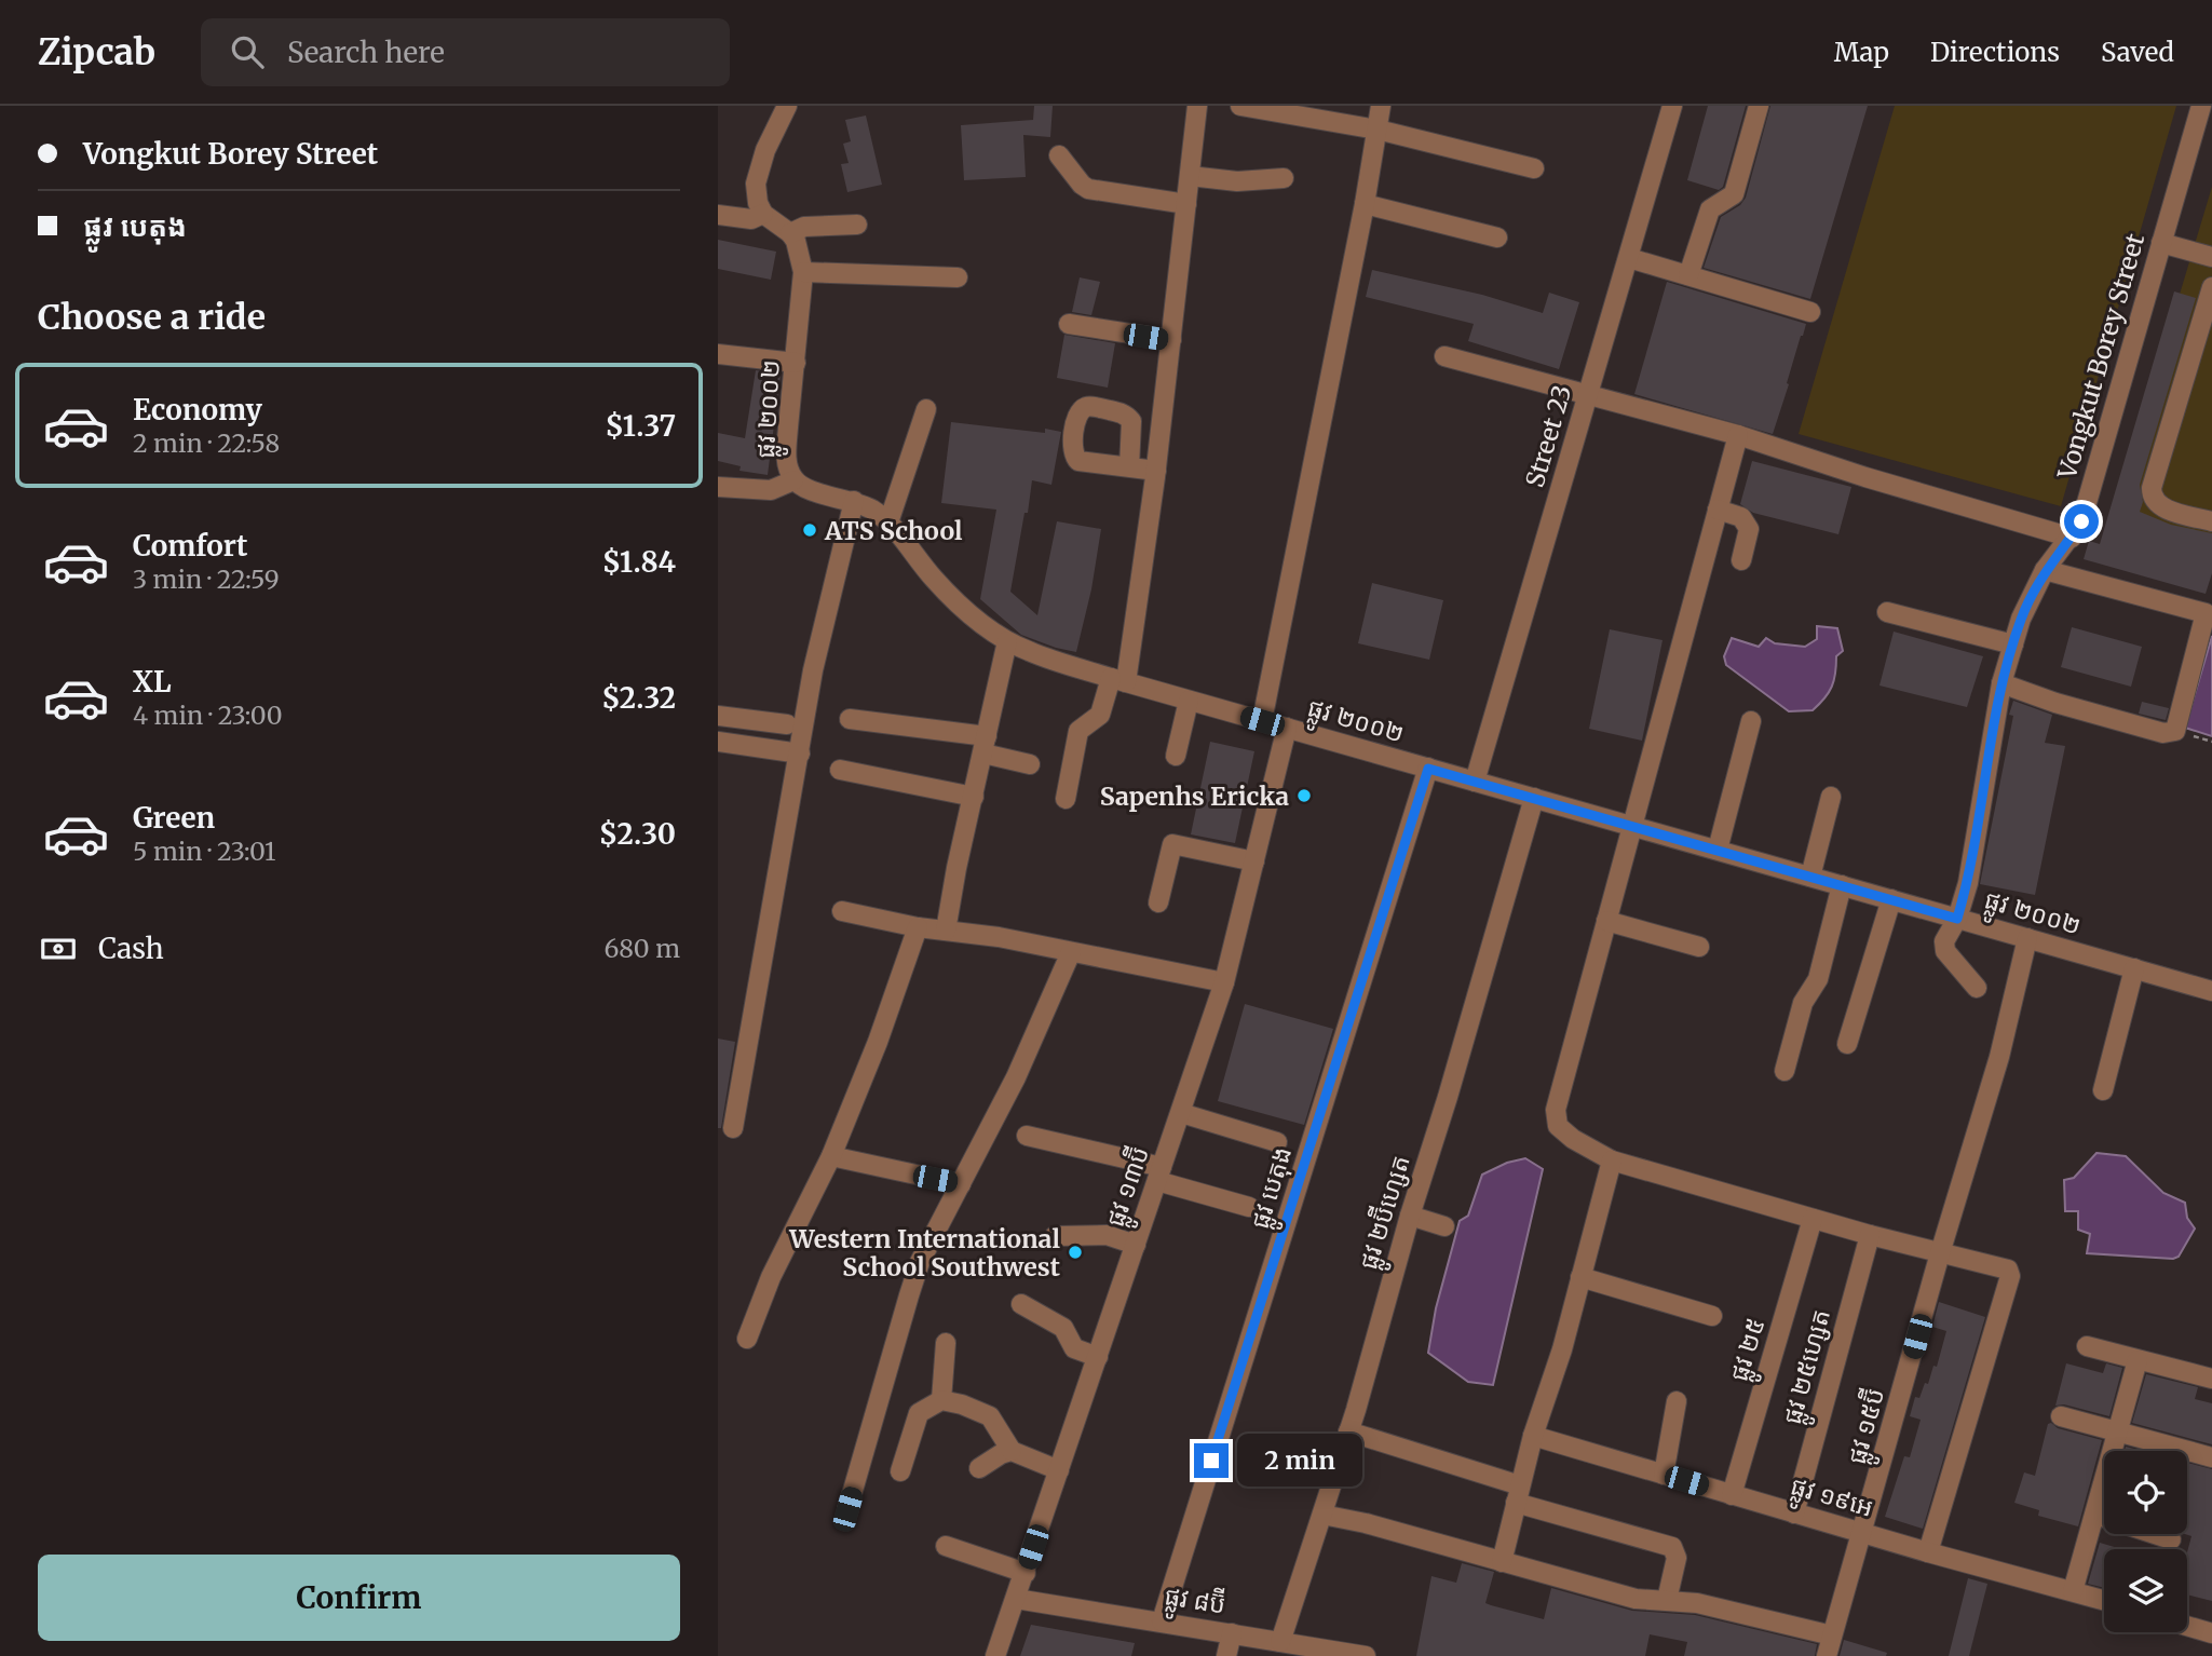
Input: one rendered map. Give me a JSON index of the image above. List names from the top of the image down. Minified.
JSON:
{"streets":{"street":["Vongkut Borey Street","ផ្លូវ ២០០២","Street 23","ផ្លូវ ១៣ប៊ី","ផ្លូវ បេតុង","ផ្លូវ ២ប៊ីហ្សេត","ផ្លូវ ២៥","ផ្លូវ ២៥ហ្សេត","ផ្លូវ ១៥ប៊ី","ផ្លូវ ១៩អេ","ផ្លូវ ៨ប៊ី"]},"crossings":[["Vongkut Borey Street","ផ្លូវ ២០០២"],["ផ្លូវ ២០០២","Street 23"],["ផ្លូវ ២០០២","ផ្លូវ ១៣ប៊ី"],["ផ្លូវ ២០០២","ផ្លូវ បេតុង"],["ផ្លូវ ២០០២","ផ្លូវ ២ប៊ីហ្សេត"],["ផ្លូវ ២០០២","ផ្លូវ ១៥ប៊ី"],["ផ្លូវ ១៣ប៊ី","ផ្លូវ ៨ប៊ី"],["ផ្លូវ បេតុង","ផ្លូវ ៨ប៊ី"],["ផ្លូវ ២ប៊ីហ្សេត","ផ្លូវ ៨ប៊ី"],["ផ្លូវ ២៥","ផ្លូវ ១៩អេ"],["ផ្លូវ ២៥ហ្សេត","ផ្លូវ ១៩អេ"],["ផ្លូវ ១៥ប៊ី","ផ្លូវ ១៩អេ"]],"places":["ATS School","Sapenhs Ericka","Western International School Southwest"],"page":{"header":"Zipcab","search":"Search here","nav":["Map","Directions","Saved"],"banner":["Vongkut Borey Street","ផ្លូវ បេតុង"],"heading":"Choose a ride","list":[{"name":"Economy","note":"2 min · 22:58","value":"$1.37"},{"name":"Comfort","note":"3 min · 22:59","value":"$1.84"},{"name":"XL","note":"4 min · 23:00","value":"$2.32"},{"name":"Green","note":"5 min · 23:01","value":"$2.30"}],"pay":["Cash","680 m"],"bubble":"2 min","buttons":"Confirm"}}
